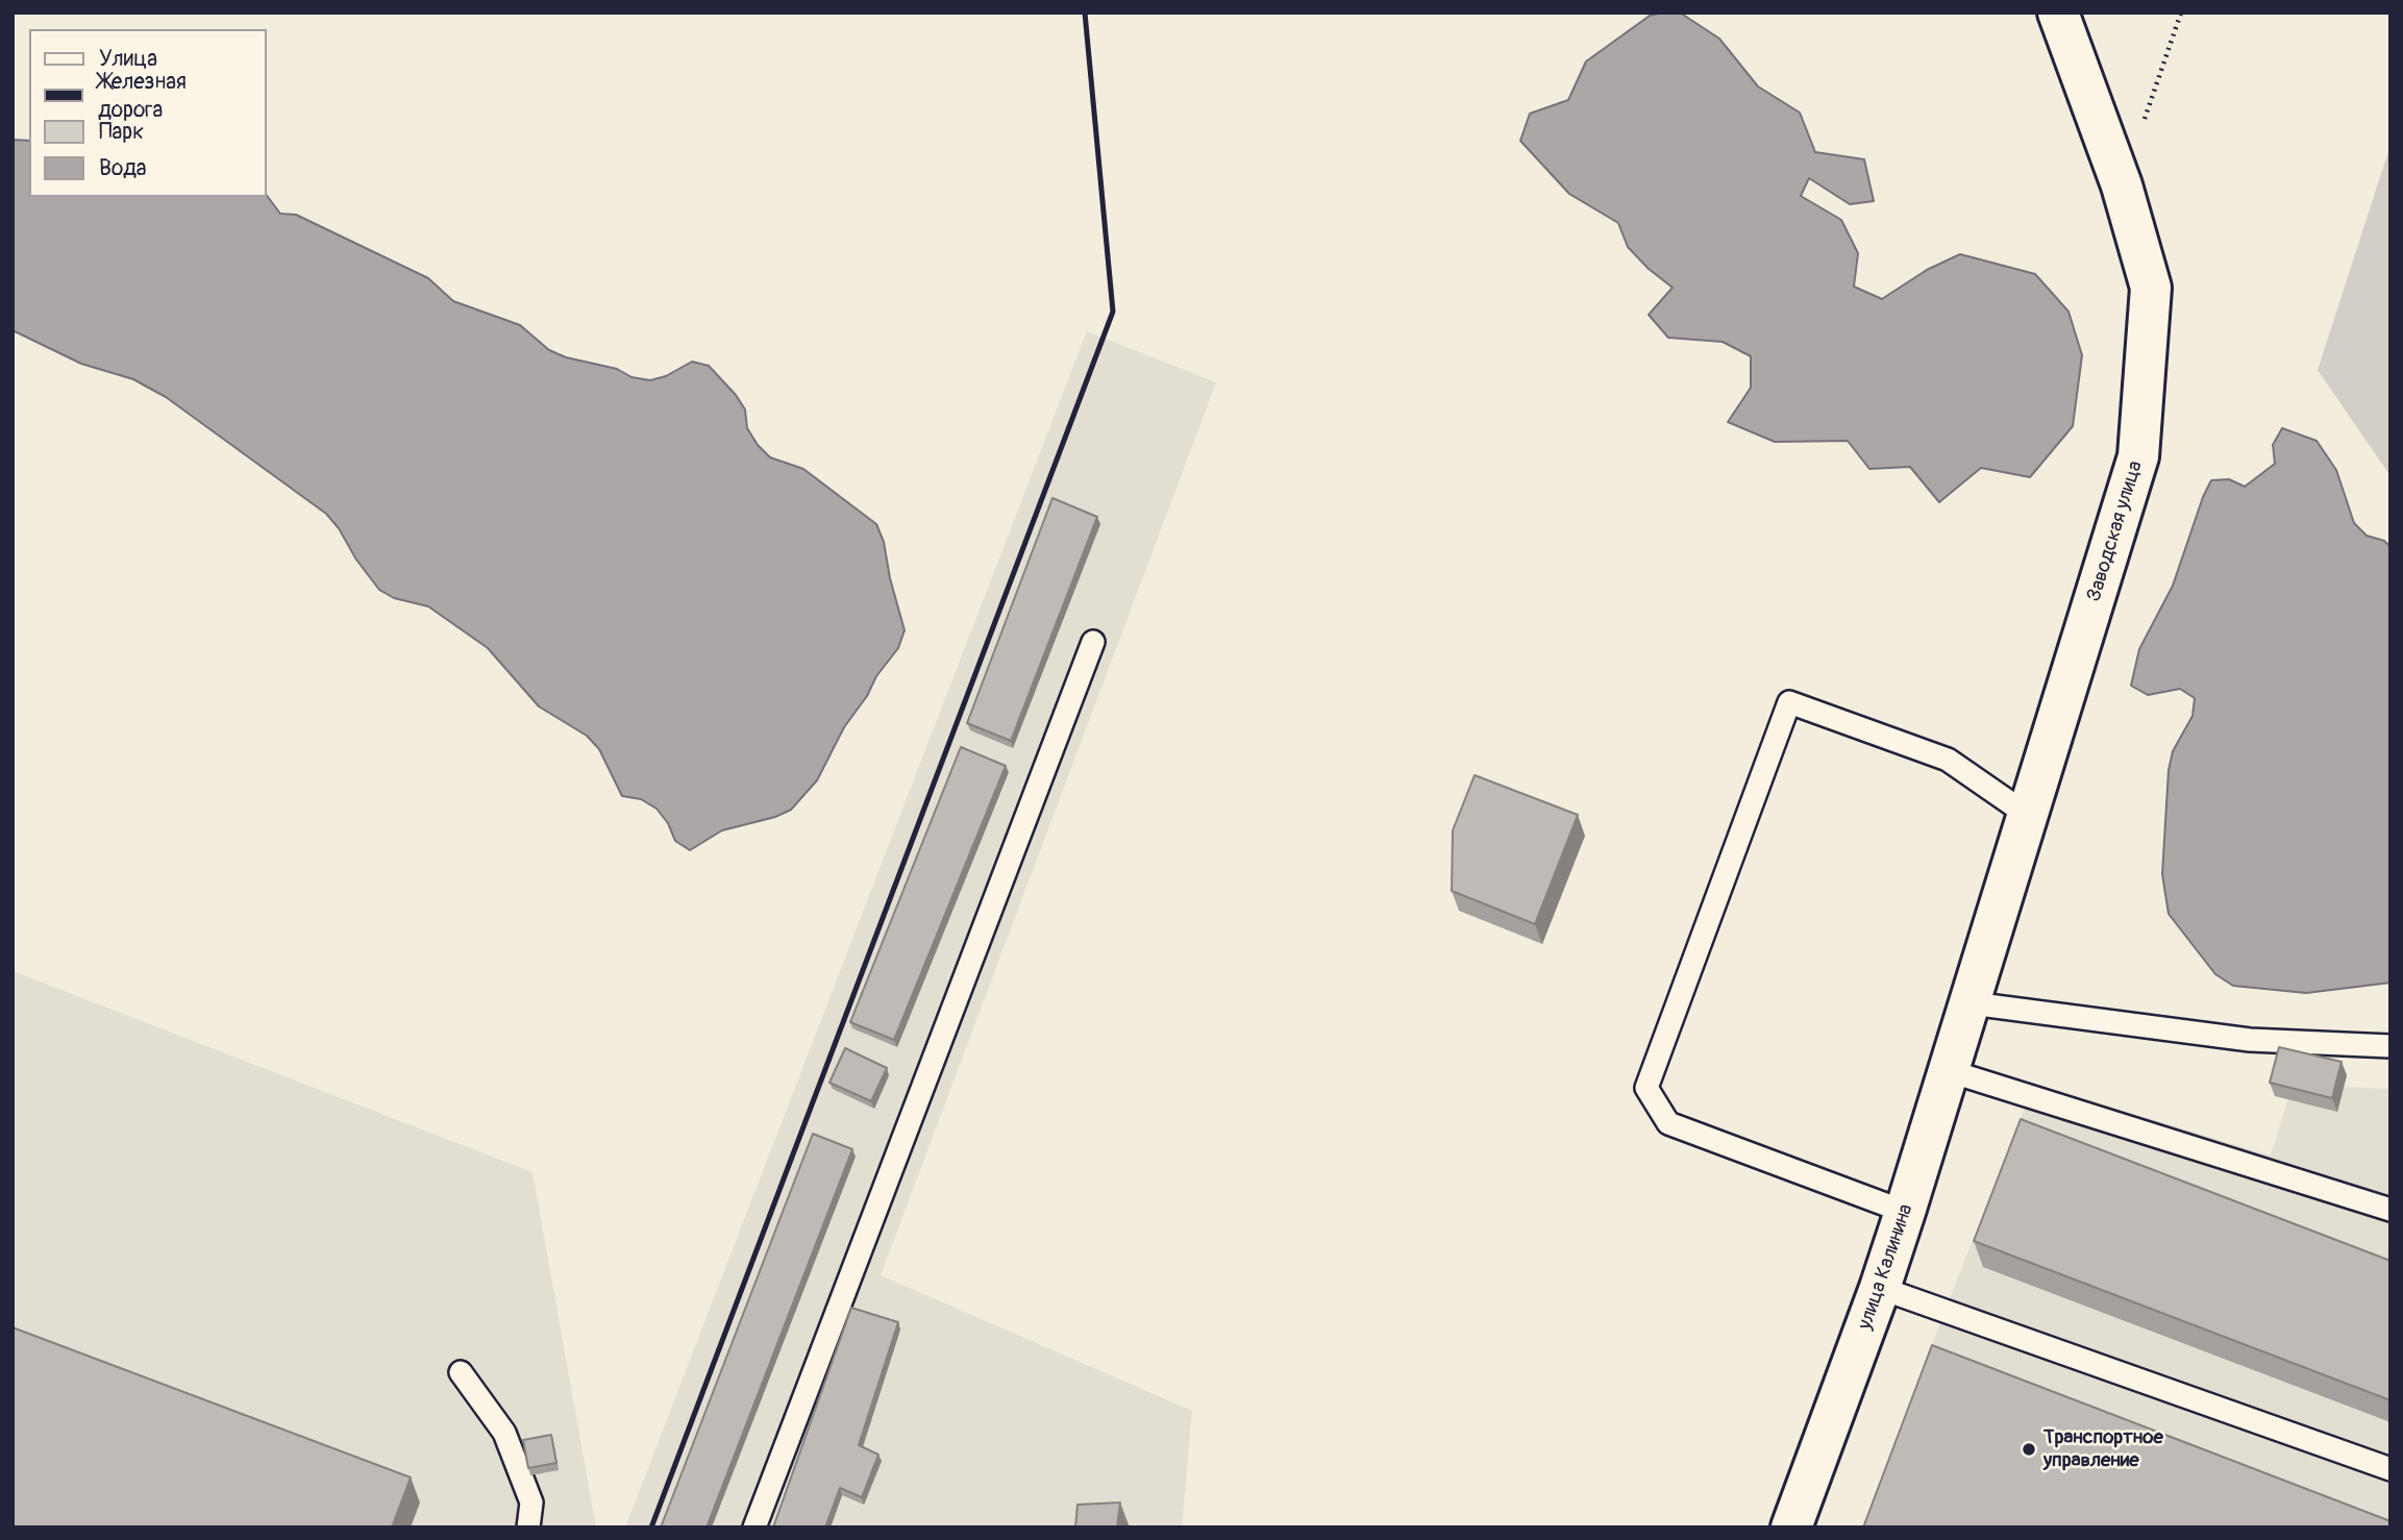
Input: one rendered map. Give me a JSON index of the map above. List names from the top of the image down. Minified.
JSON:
{"streets":{"street":["Заводская улица","улица Калинина"]},"crossings":[["Заводская улица","улица Калинина"]],"places":["Транспортное управление"],"legend":["Улица","Железная дорога","Парк","Вода"]}
